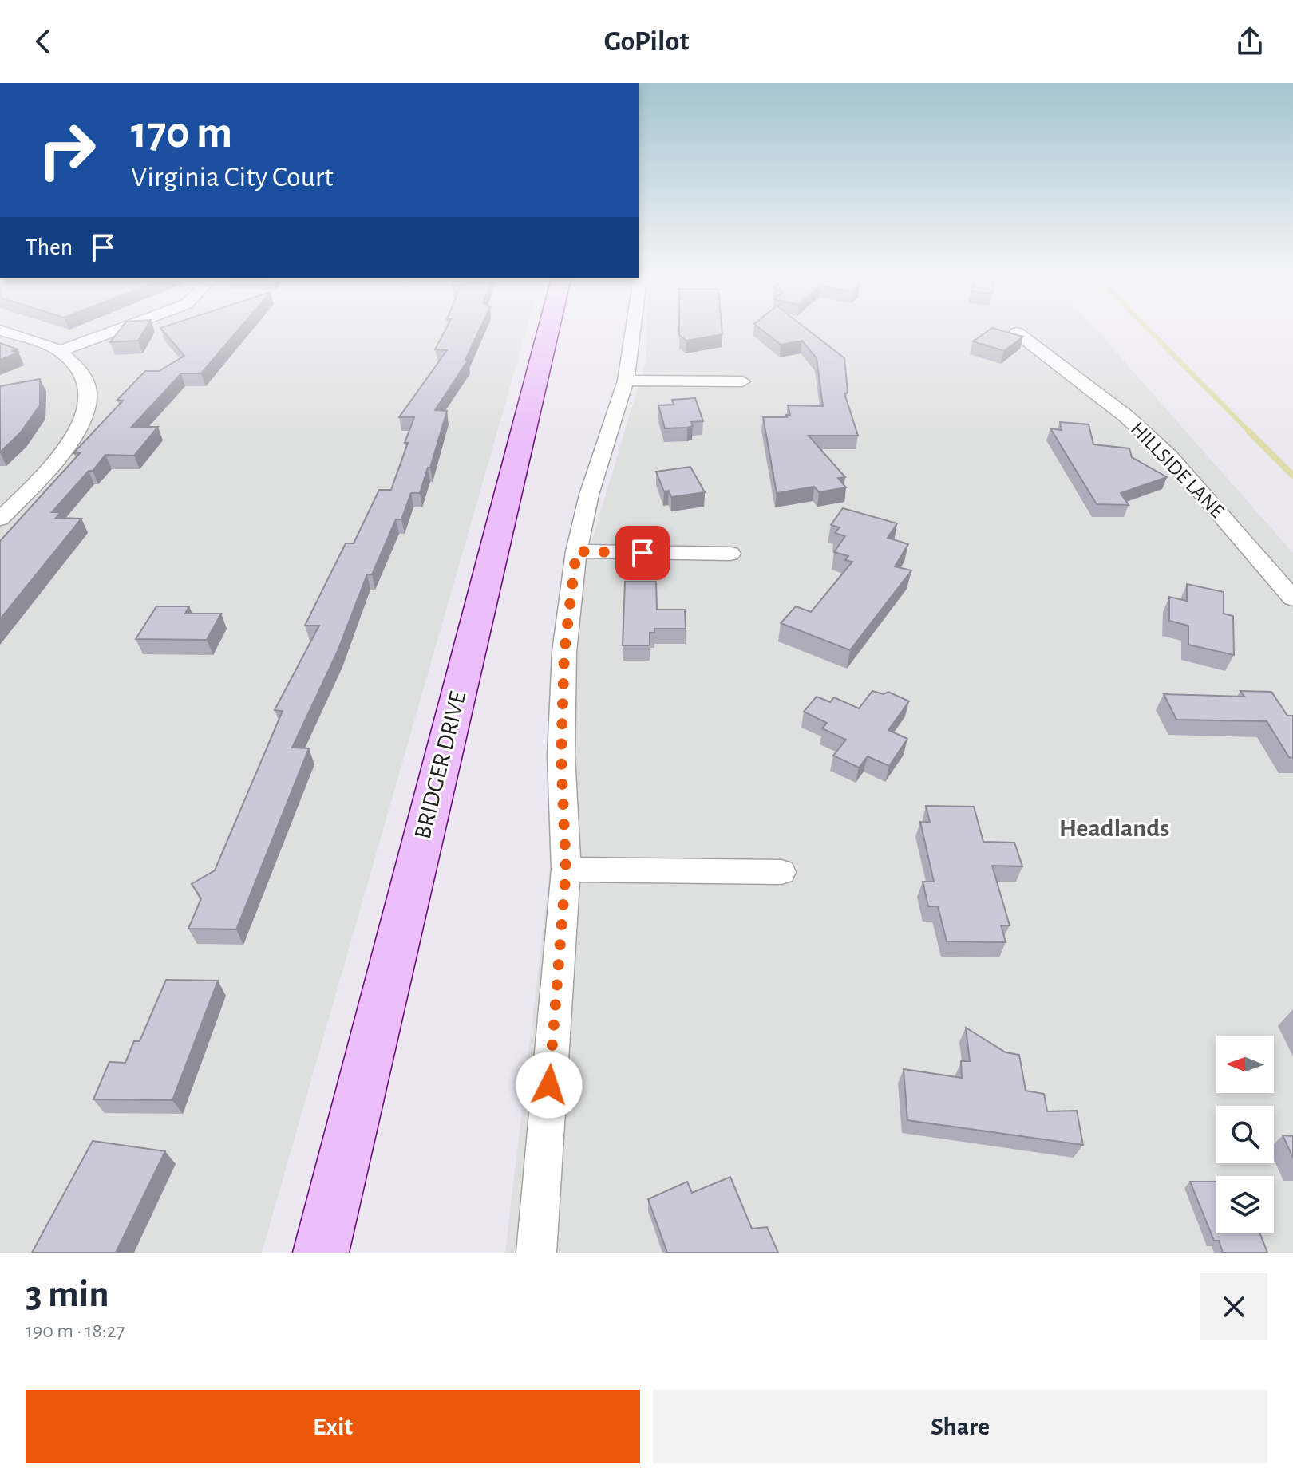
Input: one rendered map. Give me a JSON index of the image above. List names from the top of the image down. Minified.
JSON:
{"streets":{"main road":["BRIDGER DRIVE"],"street":["HILLSIDE LANE"]},"districts":["Headlands"],"north":"left","page":{"header":"GoPilot","turn":["170 m","Virginia City Court"],"then":"Then","heading":["3 min","190 m · 18:27"],"buttons":["Exit","Share"]}}
